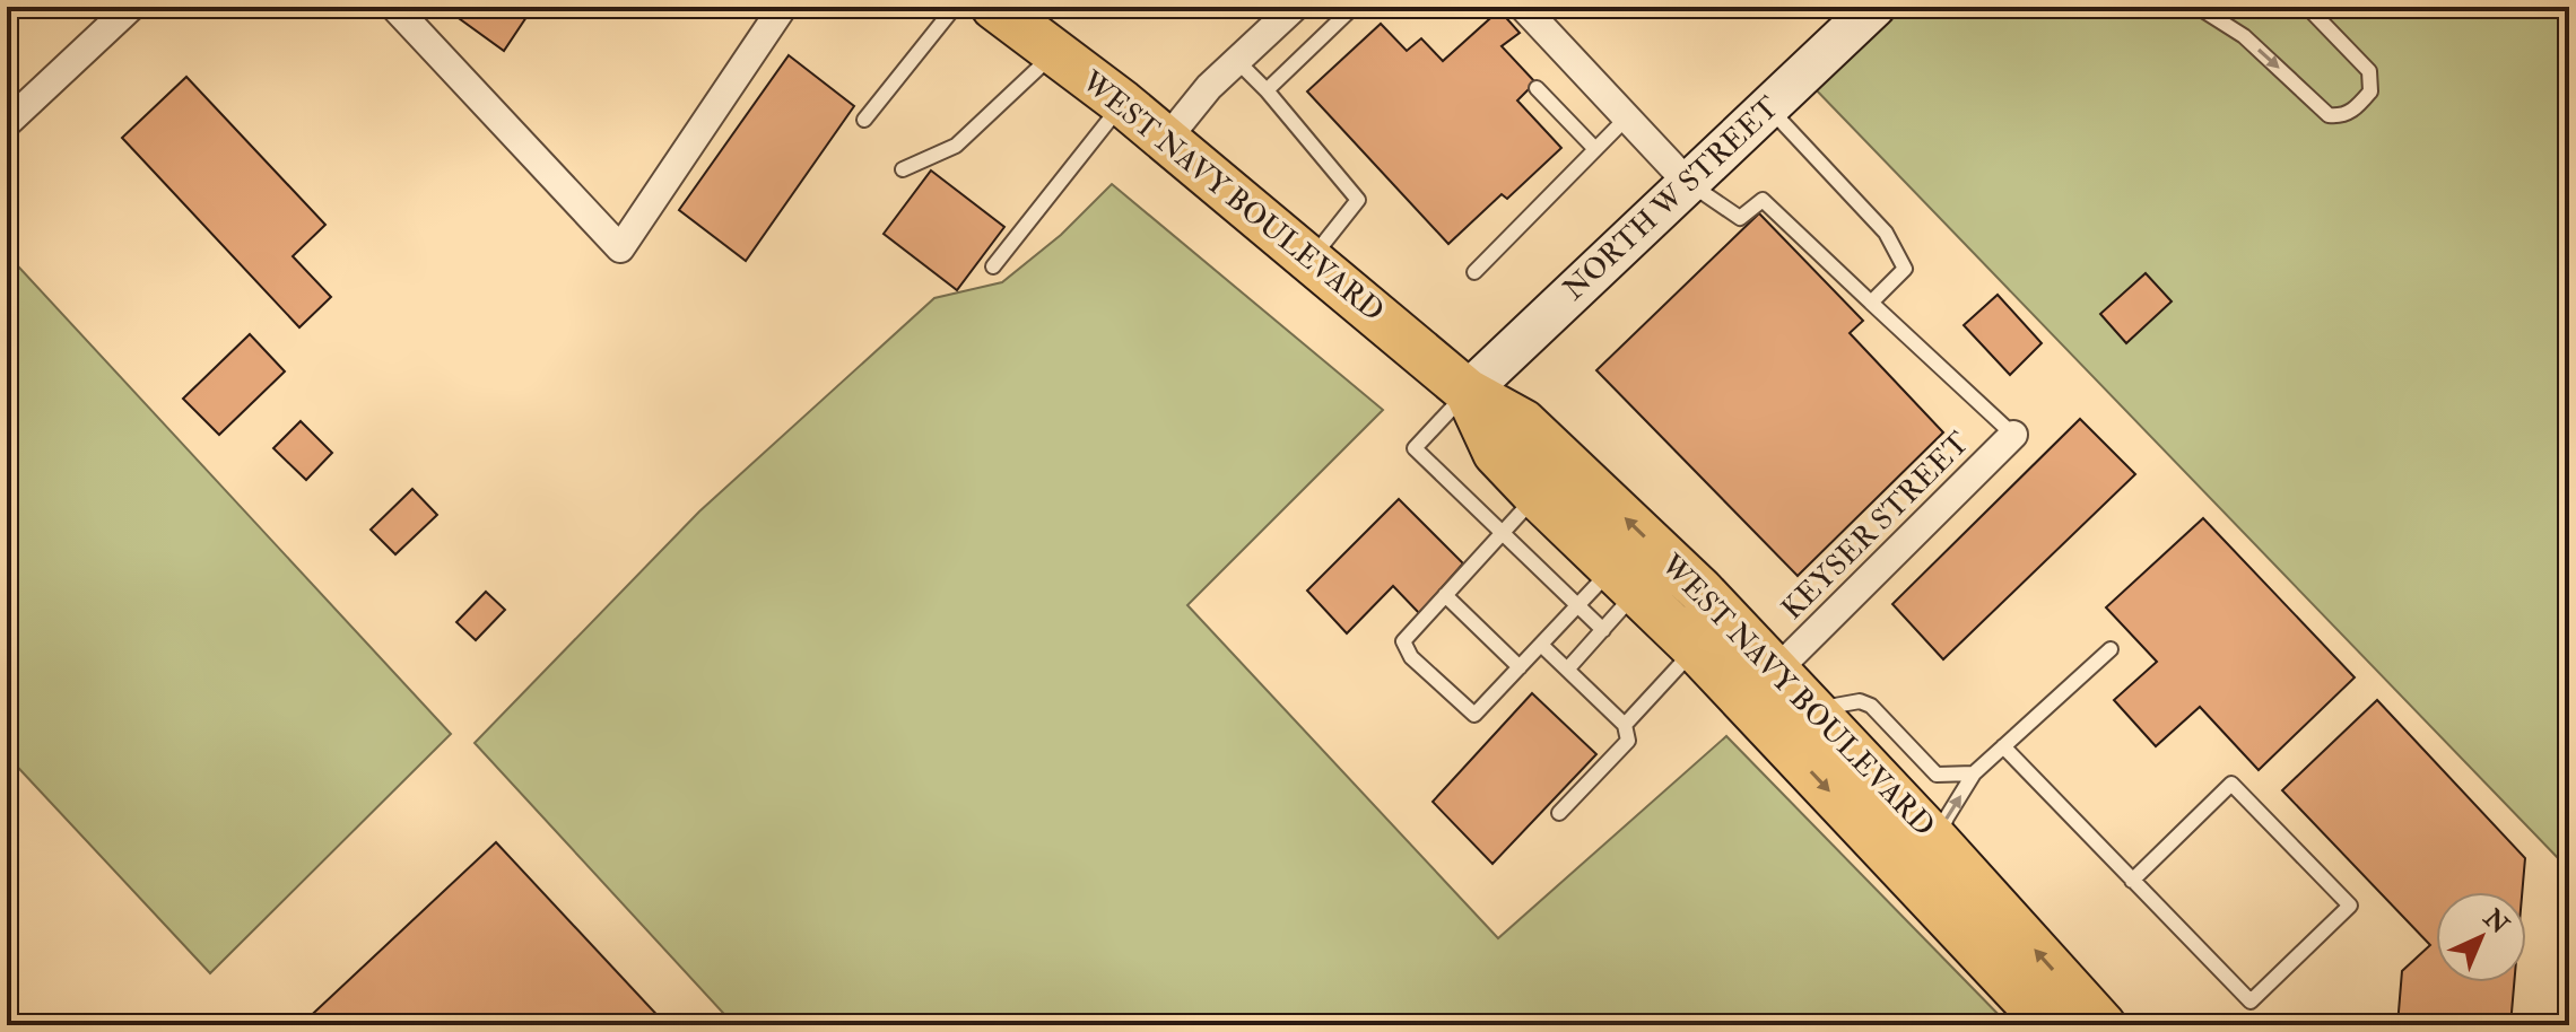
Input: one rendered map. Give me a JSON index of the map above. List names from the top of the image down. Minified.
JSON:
{"streets":{"main road":["WEST NAVY BOULEVARD","NORTH W STREET"],"street":["KEYSER STREET"]},"crossings":[["WEST NAVY BOULEVARD","NORTH W STREET"],["WEST NAVY BOULEVARD","KEYSER STREET"]],"north":"top right"}
